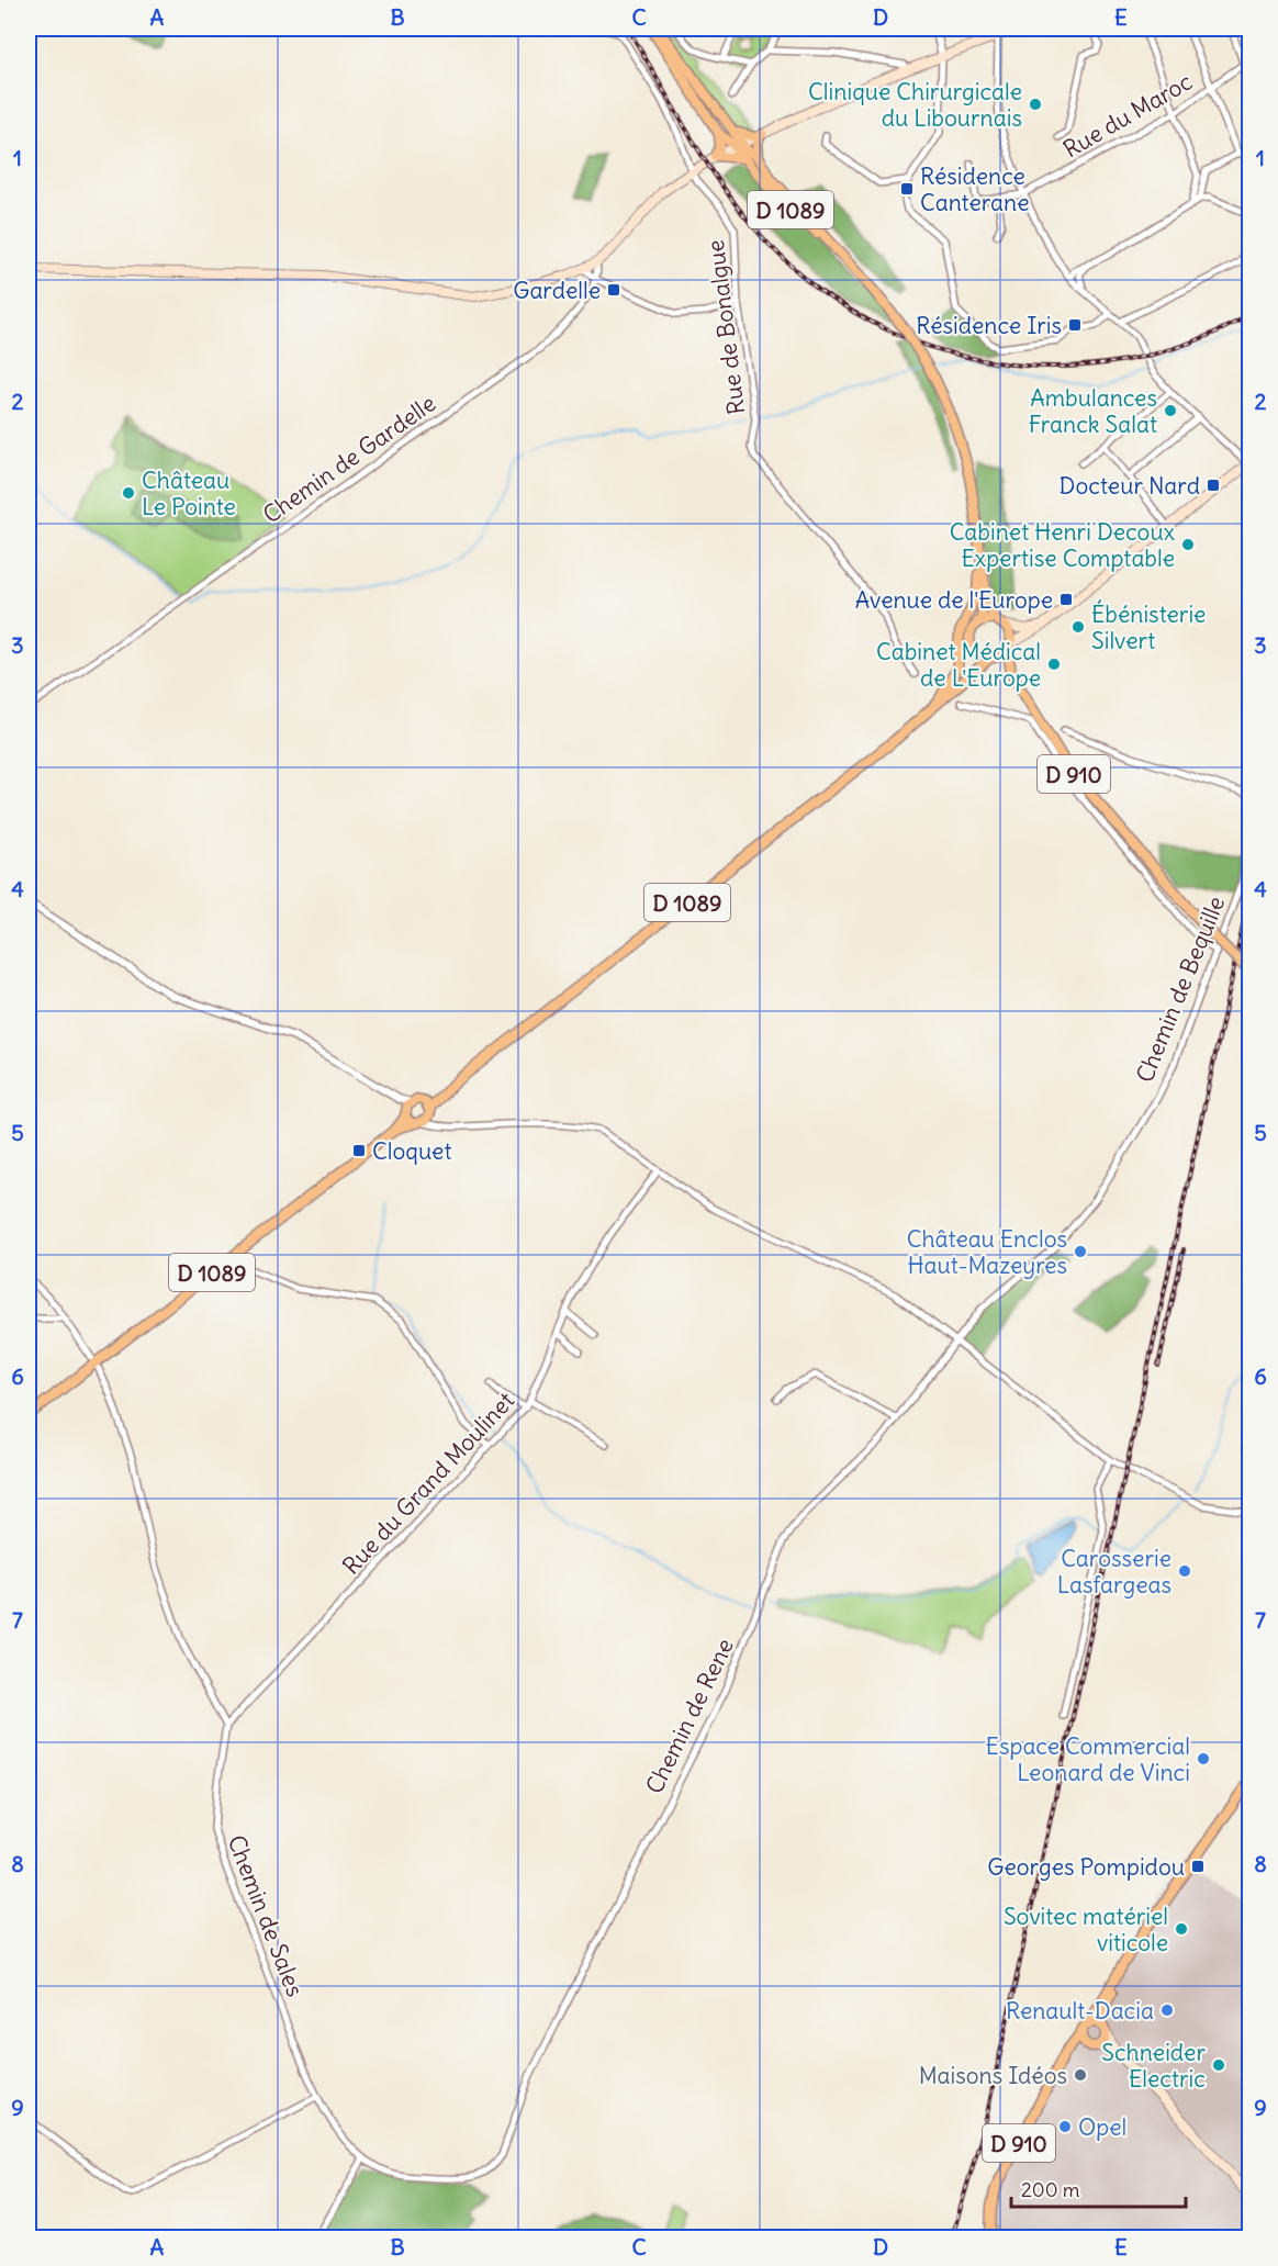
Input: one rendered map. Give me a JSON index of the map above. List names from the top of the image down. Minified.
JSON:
{"streets":{"main road":["D 1089","D 910"],"street":["Rue du Maroc","Rue de Bonalgue","Chemin de Gardelle","Chemin de Bequille","Rue du Grand Moulinet","Chemin de Rene","Chemin de Sales"]},"crossings":[["D 1089","D 910"],["Chemin de Bequille","Chemin de Rene"],["Rue du Grand Moulinet","Chemin de Sales"],["Chemin de Rene","Chemin de Sales"]],"places":{"other":["Clinique Chirurgicale du Libournais","Ambulances Franck Salat","Château Le Pointe","Cabinet Henri Decoux Expertise Comptable","Ébénisterie Silvert","Cabinet Médical de L'Europe","Château Enclos Haut-Mazeyres","Carosserie Lasfargeas","Espace Commercial Leonard de Vinci","Sovitec matériel viticole","Renault-Dacia","Schneider Electric","Maisons Idéos","Opel"],"transit":["Résidence Canterane","Gardelle","Résidence Iris","Docteur Nard","Avenue de l'Europe","Cloquet","Georges Pompidou"]},"scale_bar":"200 m","grid":{"columns":["A","B","C","D","E"],"rows":["1","2","3","4","5","6","7","8","9"]}}
